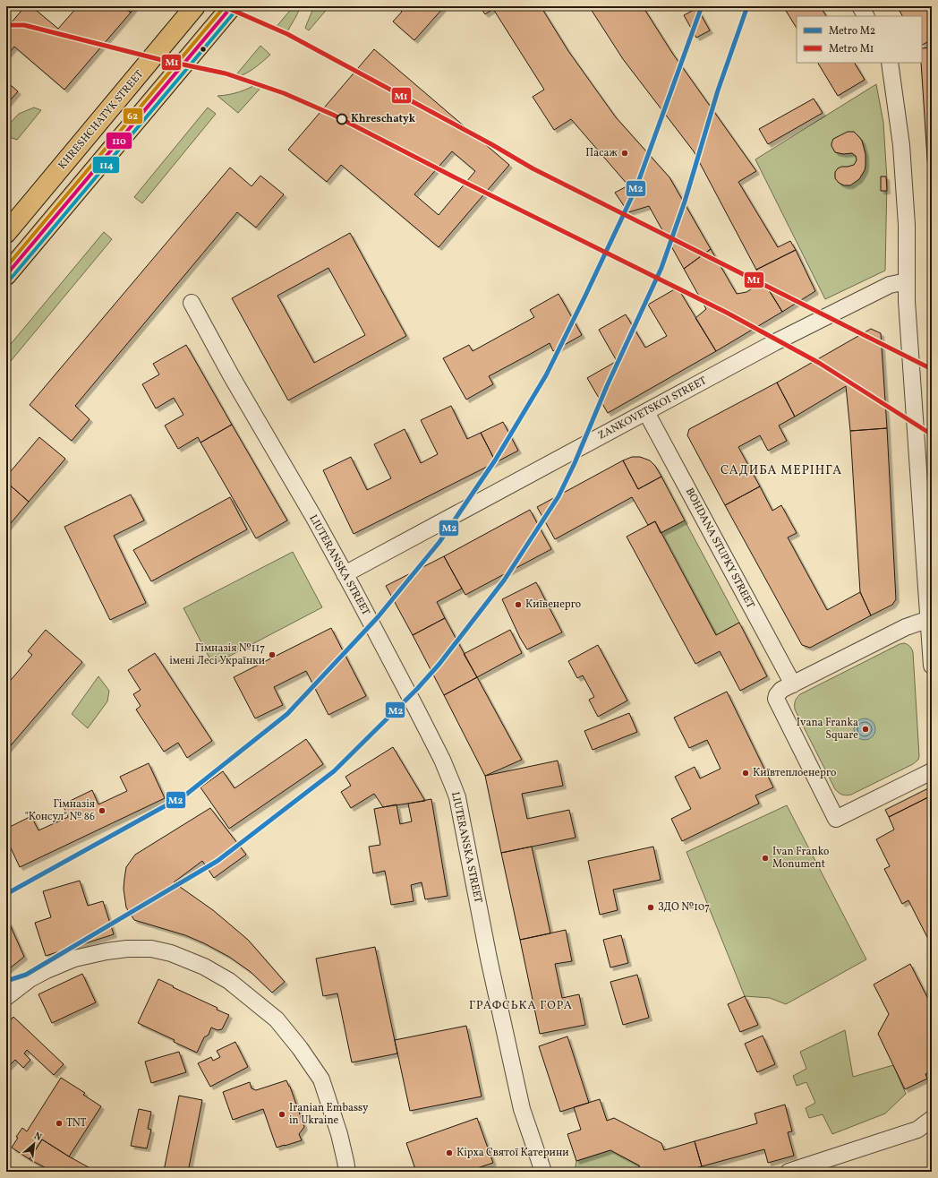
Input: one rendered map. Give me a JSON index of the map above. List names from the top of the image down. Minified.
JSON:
{"streets":{"main road":["KHRESHCHATYK STREET"],"street":["ZANKOVETSKOI STREET","BOHDANA STUPKY STREET","LIUTERANSKA STREET"]},"crossings":[["ZANKOVETSKOI STREET","BOHDANA STUPKY STREET"],["ZANKOVETSKOI STREET","LIUTERANSKA STREET"]],"districts":["САДИБА МЕРІНГА","ГРАФСЬКА ГОРА"],"places":["Khreschatyk","Пасаж","Київенерго","Гімназія №117 імені Лесі Українки","Ivana Franka Square","Київтеплоенерго","Гімназія \"Консул\" № 86","Ivan Franko Monument","ЗДО №107","Iranian Embassy in Ukraine","TNT","Кірха Святої Катерини"],"lines":["metro line M2","metro line M1","transit line 110","transit line 62","transit line 114"],"legend":["Metro M2","Metro M1"],"north":"top right"}
